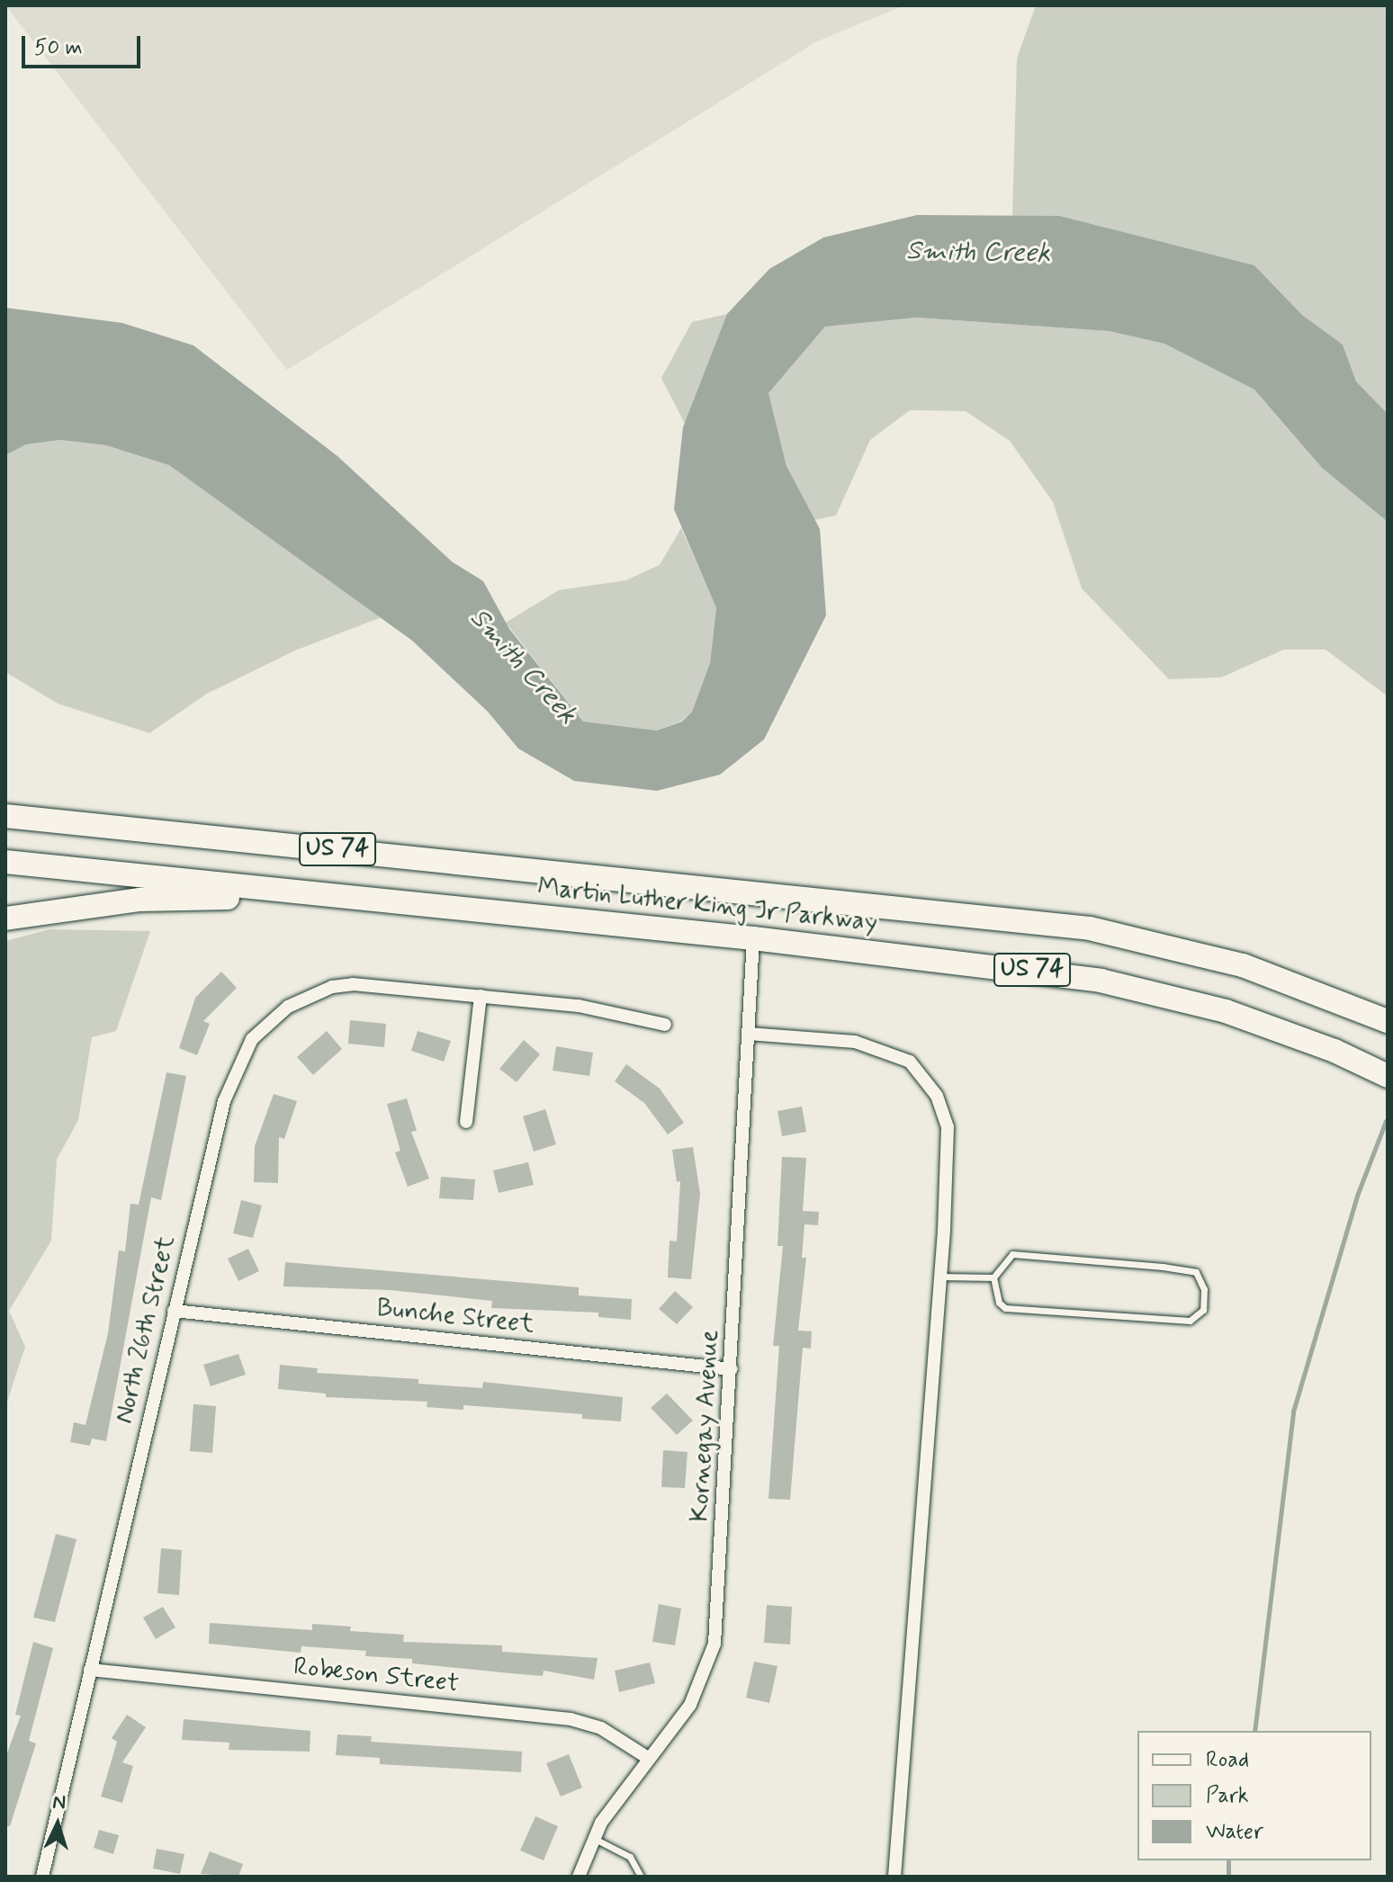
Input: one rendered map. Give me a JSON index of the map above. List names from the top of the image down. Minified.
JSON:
{"streets":{"highway":["US 74","Martin Luther King Jr Parkway"],"street":["Bunche Street","North 26th Street","Kornegay Avenue","Robeson Street"]},"crossings":[["Martin Luther King Jr Parkway","Kornegay Avenue"],["Bunche Street","North 26th Street"],["Bunche Street","Kornegay Avenue"],["North 26th Street","Robeson Street"],["Kornegay Avenue","Robeson Street"]],"water":["Smith Creek"],"legend":["Road","Park","Water"],"scale_bar":"50 m","north":"top"}
